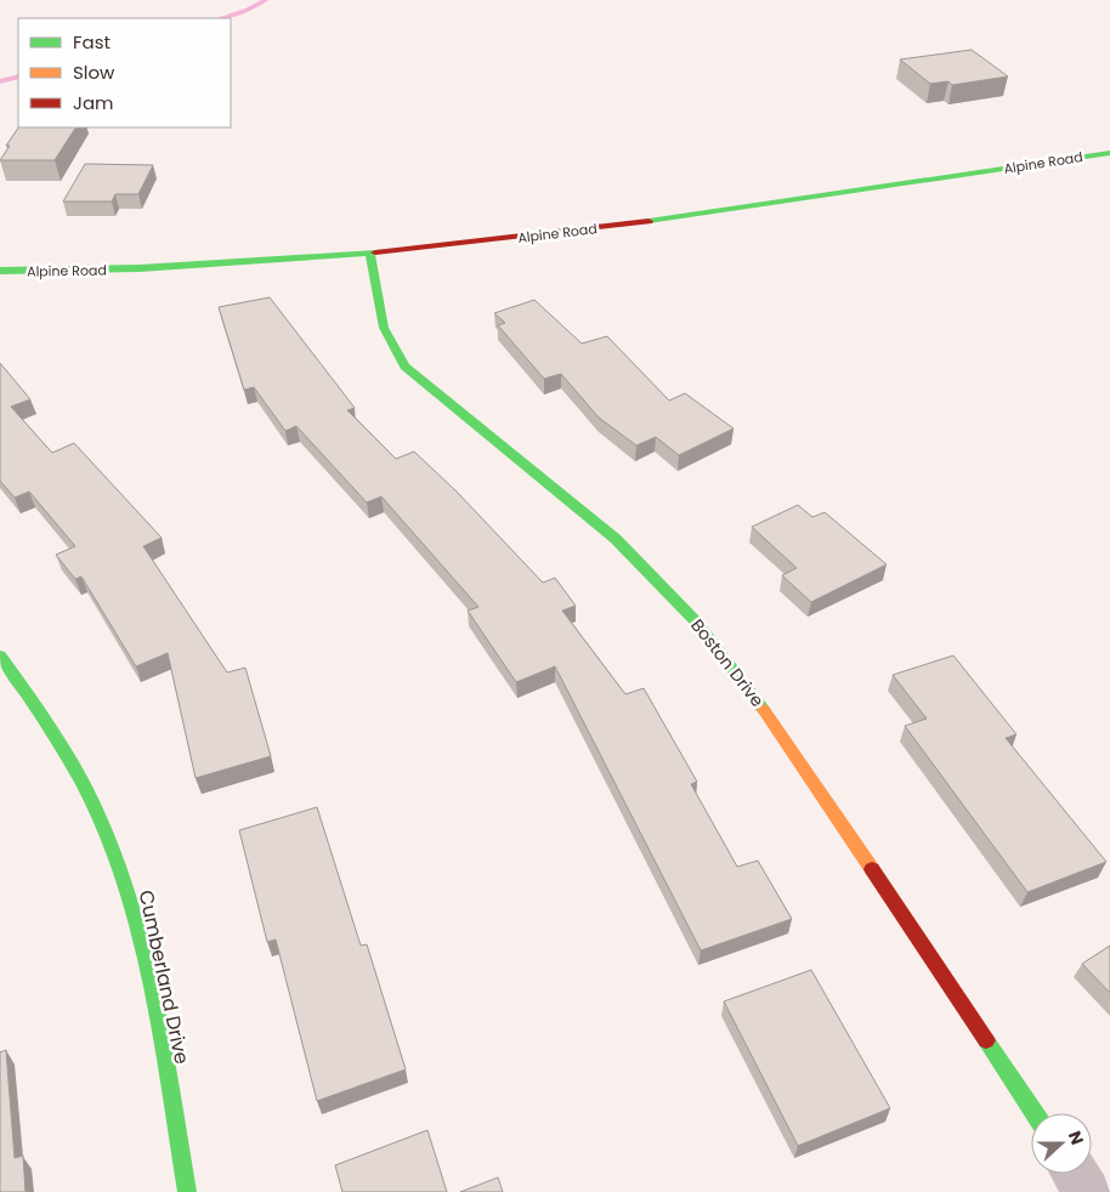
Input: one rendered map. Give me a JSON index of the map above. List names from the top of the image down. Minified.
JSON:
{"streets":{"street":["Alpine Road","Boston Drive","Cumberland Drive"]},"crossings":[["Alpine Road","Boston Drive"]],"legend":["Fast","Slow","Jam"],"north":"right"}
